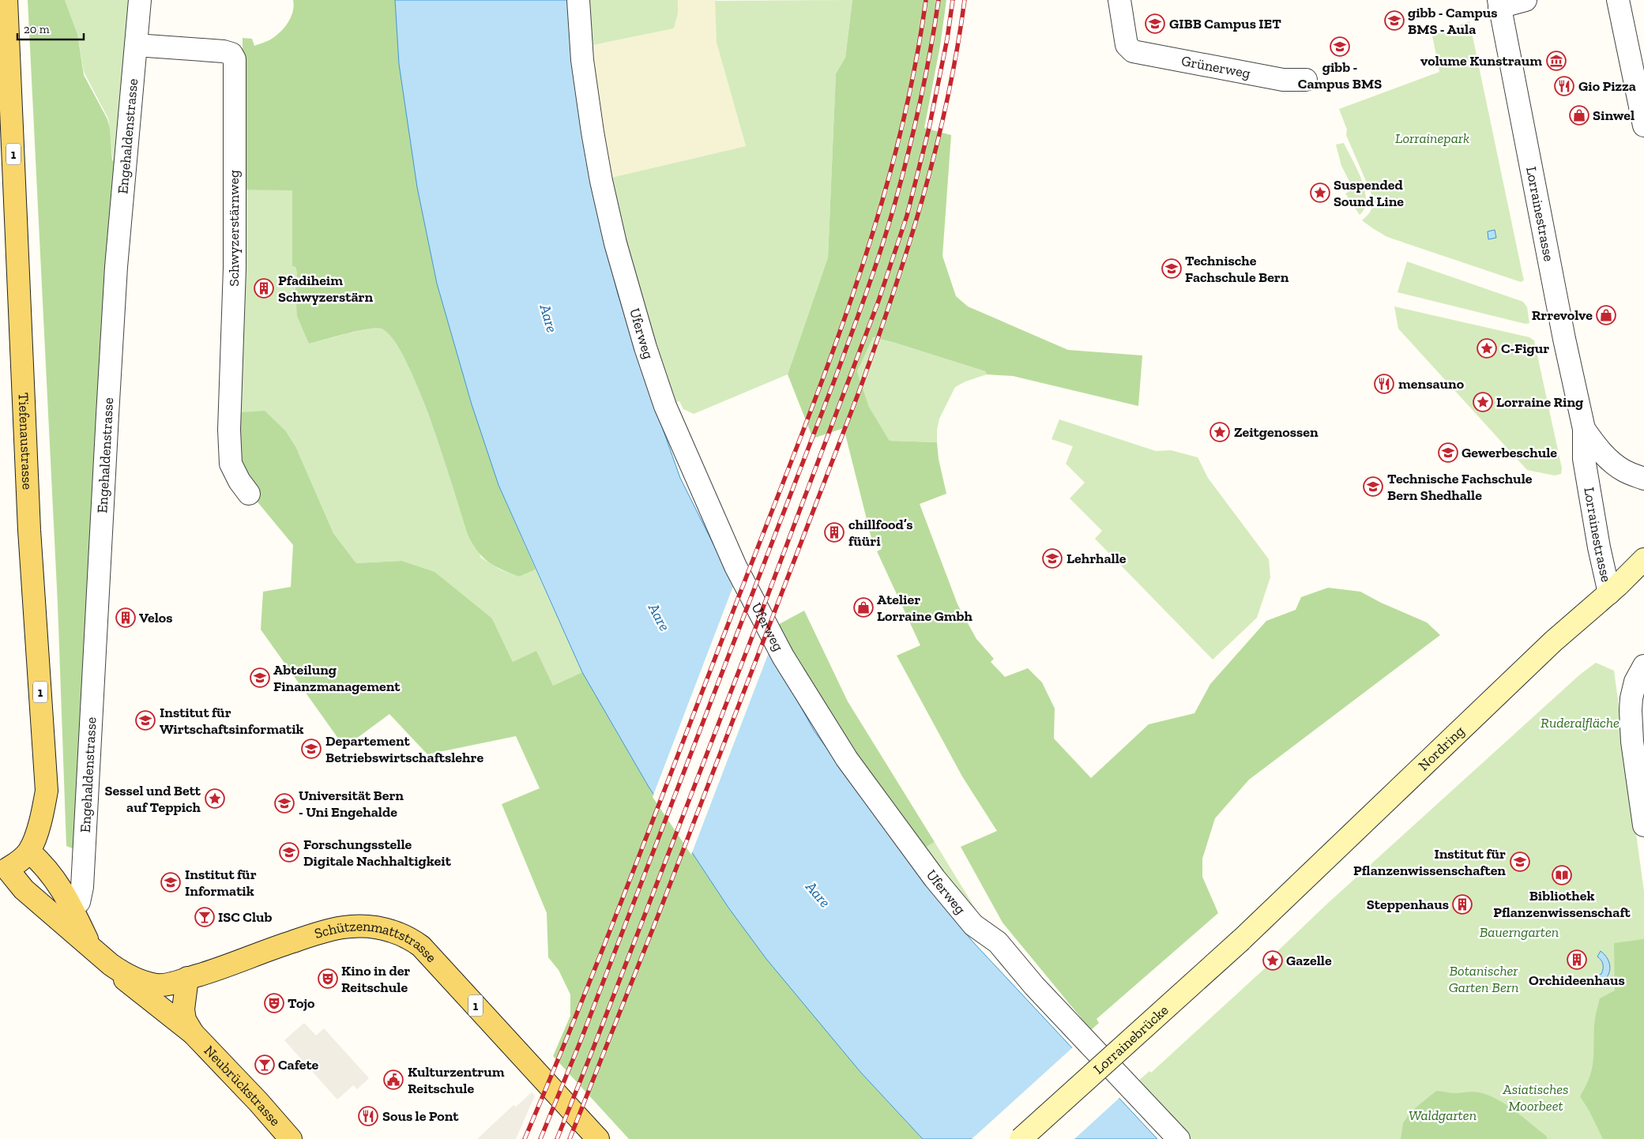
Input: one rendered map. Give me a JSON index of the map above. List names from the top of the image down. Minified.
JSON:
{"streets":{"main road":["1","Tiefenaustrasse","Nordring","Schützenmattstrasse","Lorrainebrücke","Neubrückstrasse"],"street":["Grünerweg","Engehaldenstrasse","Lorrainestrasse","Schwyzerstärnweg","Uferweg"]},"crossings":[["Engehaldenstrasse","Schwyzerstärnweg"],["Engehaldenstrasse","Schützenmattstrasse"],["Lorrainestrasse","Nordring"],["Tiefenaustrasse","Schützenmattstrasse"],["Nordring","Lorrainebrücke"],["Schützenmattstrasse","Neubrückstrasse"]],"water":["Aare"],"parks":["Lorrainepark","Ruderalfläche","Bauerngarten","Botanischer Garten Bern","Asiatisches Moorbeet","Waldgarten"],"places":{"school or university":["gibb - Campus BMS - Aula","GIBB Campus IET","gibb - Campus BMS","Technische Fachschule Bern","Gewerbeschule","Technische Fachschule Bern Shedhalle","Lehrhalle","Abteilung Finanzmanagement","Institut für Wirtschaftsinformatik","Departement Betriebswirtschaftslehre","Universität Bern - Uni Engehalde","Forschungsstelle Digitale Nachhaltigkeit","Institut für Pflanzenwissenschaften","Institut für Informatik"],"museum":["volume Kunstraum"],"restaurant":["Gio Pizza","mensauno","Sous le Pont"],"shop":["Sinwel","Rrrevolve","Atelier Lorraine Gmbh"],"place":["Suspended Sound Line","C-Figur","Lorraine Ring","Zeitgenossen","Sessel und Bett auf Teppich","Gazelle"],"building":["Pfadiheim Schwyzerstärn","chillfood’s füüri","Velos","Steppenhaus","Orchideenhaus"],"library":["Bibliothek Pflanzenwissenschaft"],"bar":["ISC Club","Cafete"],"theatre":["Kino in der Reitschule","Tojo"],"public building":["Kulturzentrum Reitschule"]},"scale_bar":"20 m"}
